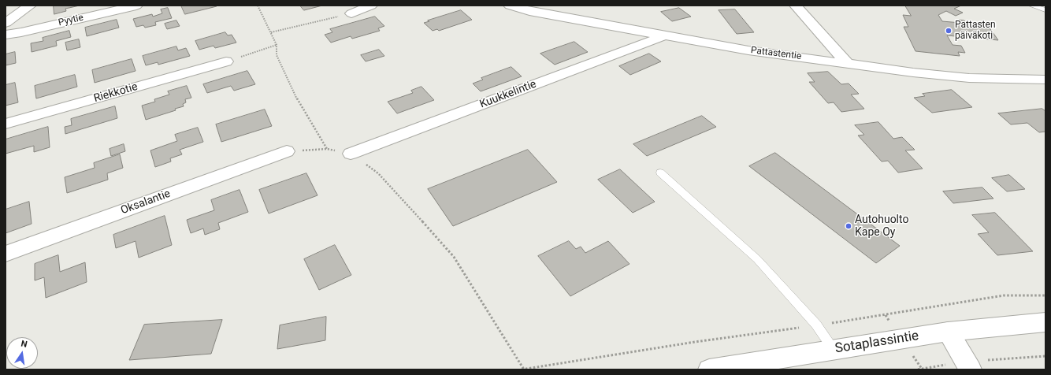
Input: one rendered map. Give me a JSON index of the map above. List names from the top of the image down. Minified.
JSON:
{"streets":{"street":["Pyytie","Pattastentie","Riekkotie","Kuukkelintie","Oksalantie","Sotaplassintie"]},"crossings":[["Pattastentie","Kuukkelintie"]],"places":["Pattasten päiväkoti","Autohuolto Kape Oy"],"north":"top"}
